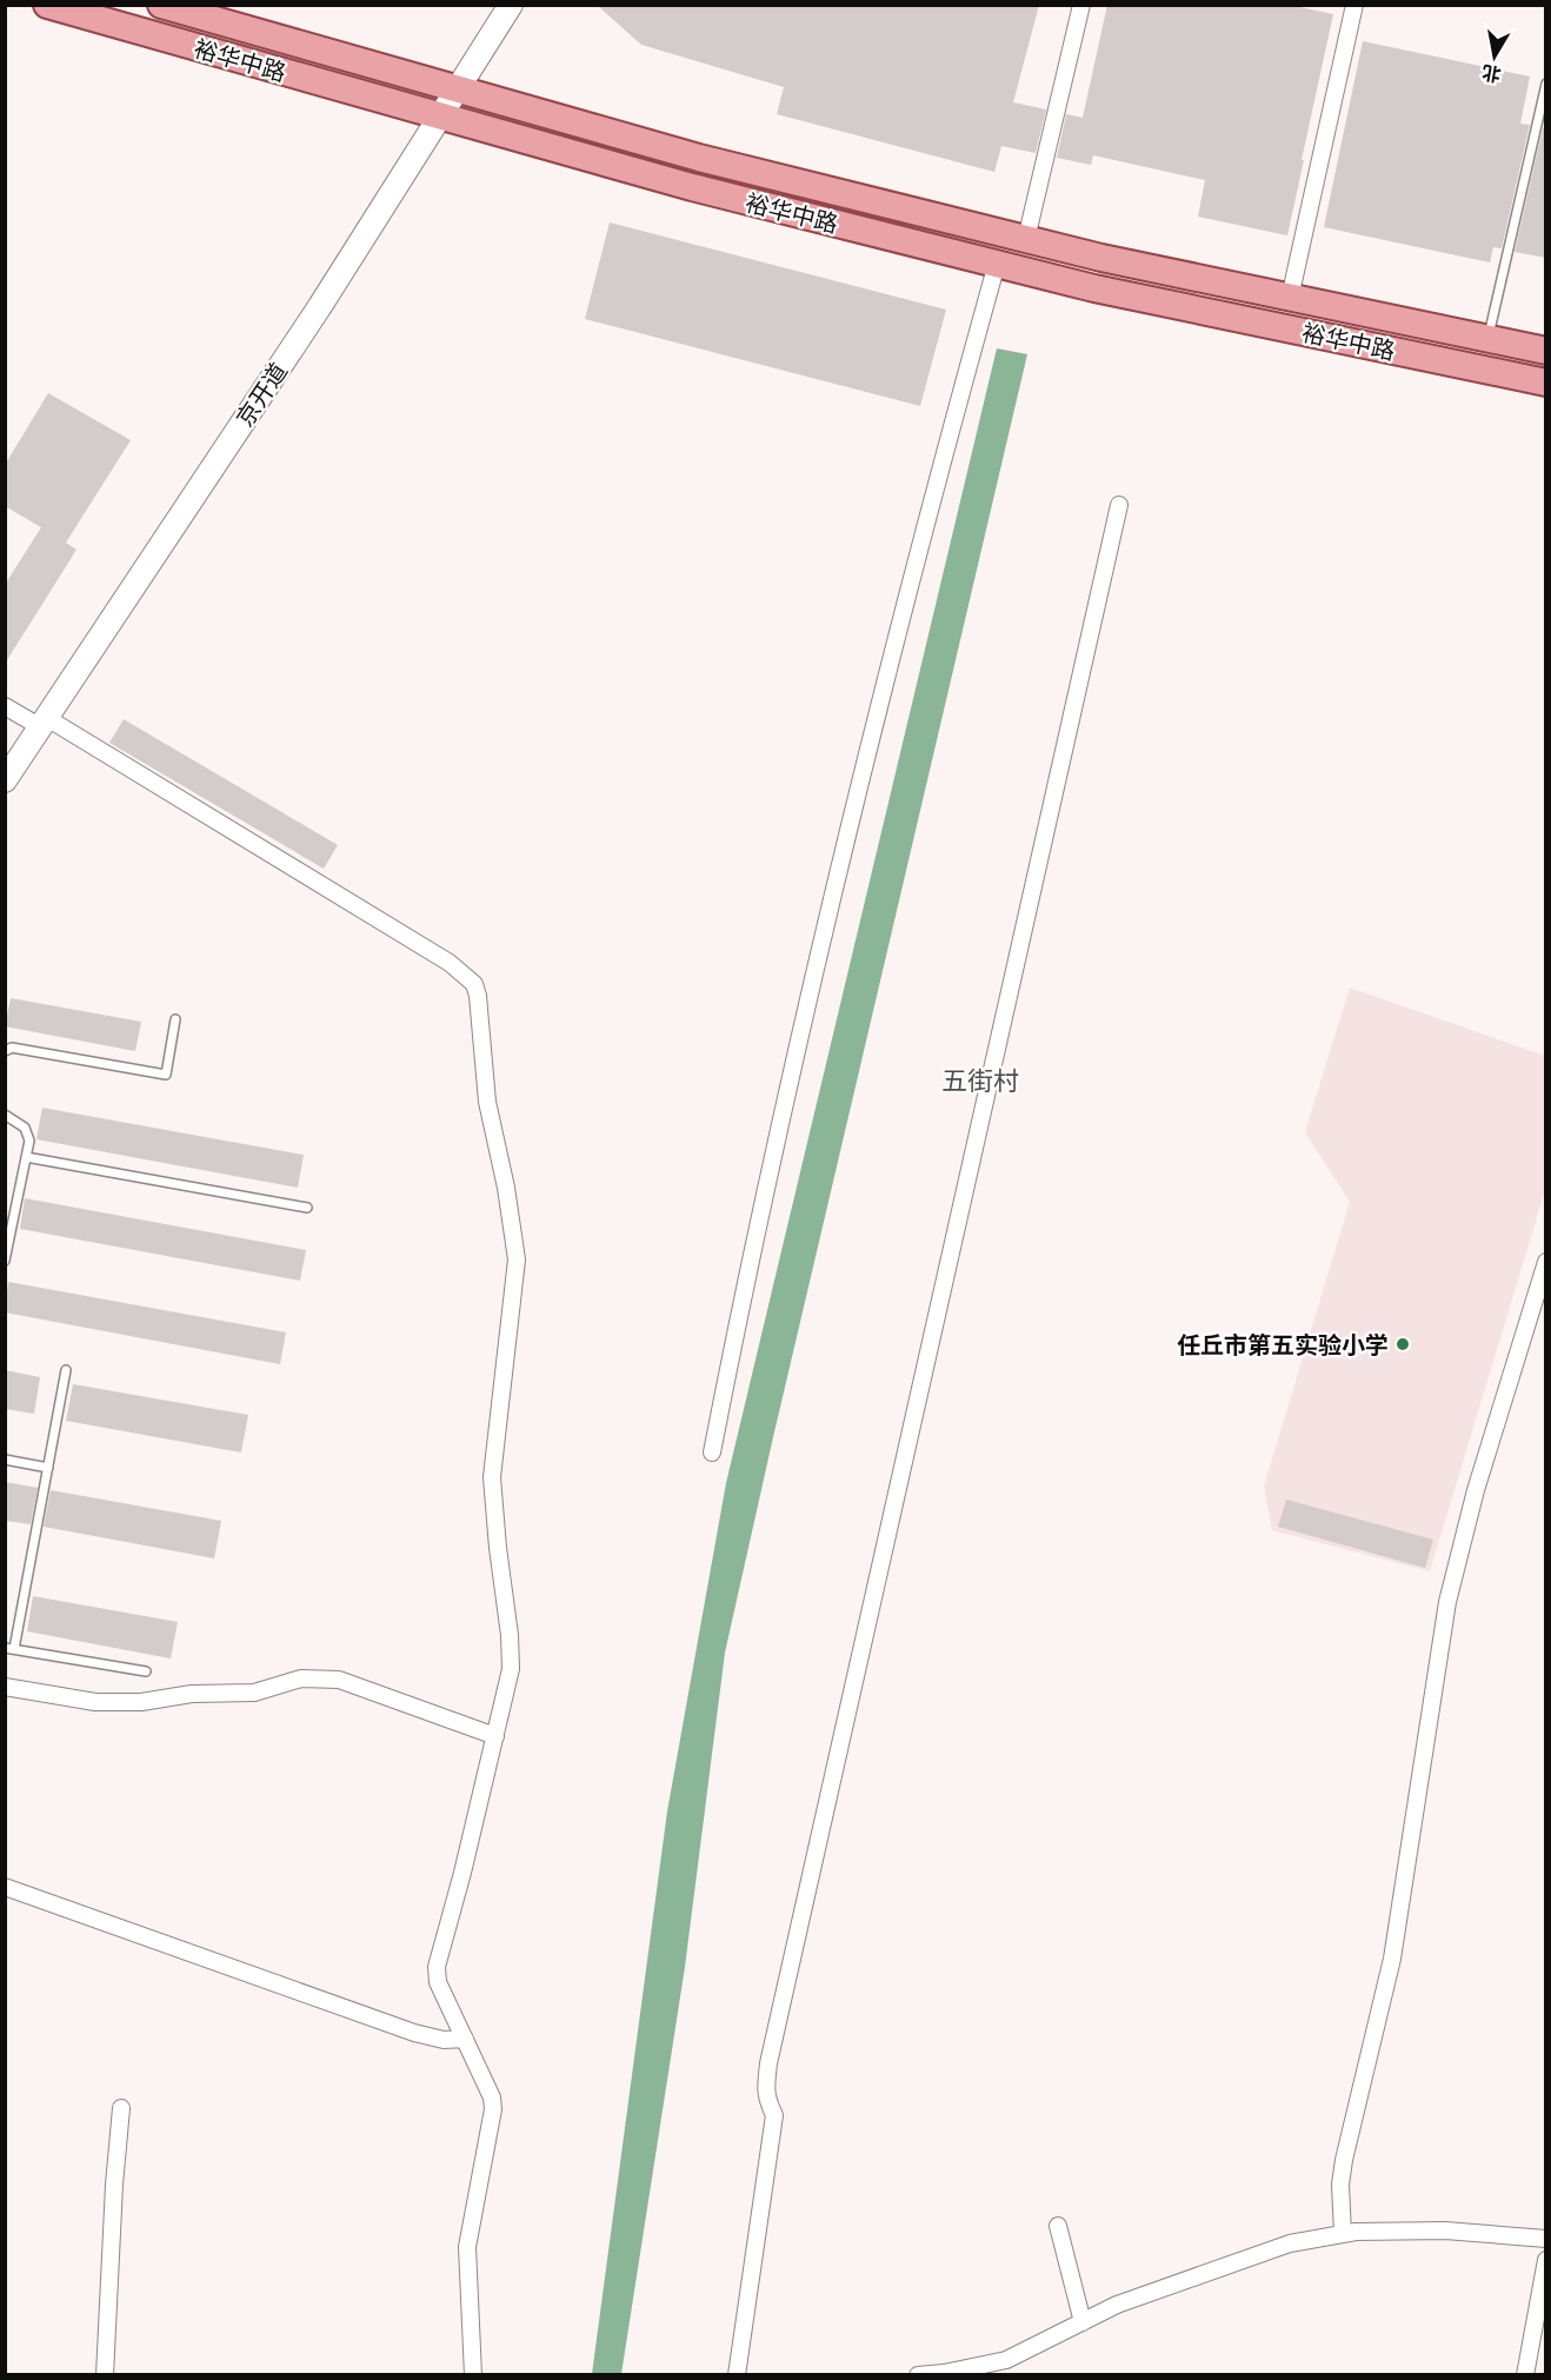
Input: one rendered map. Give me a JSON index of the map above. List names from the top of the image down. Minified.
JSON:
{"streets":{"main road":["裕华中路","京开道"]},"crossings":[["裕华中路","京开道"]],"districts":["五街村"],"places":["任丘市第五实验小学"],"north":"bottom"}
